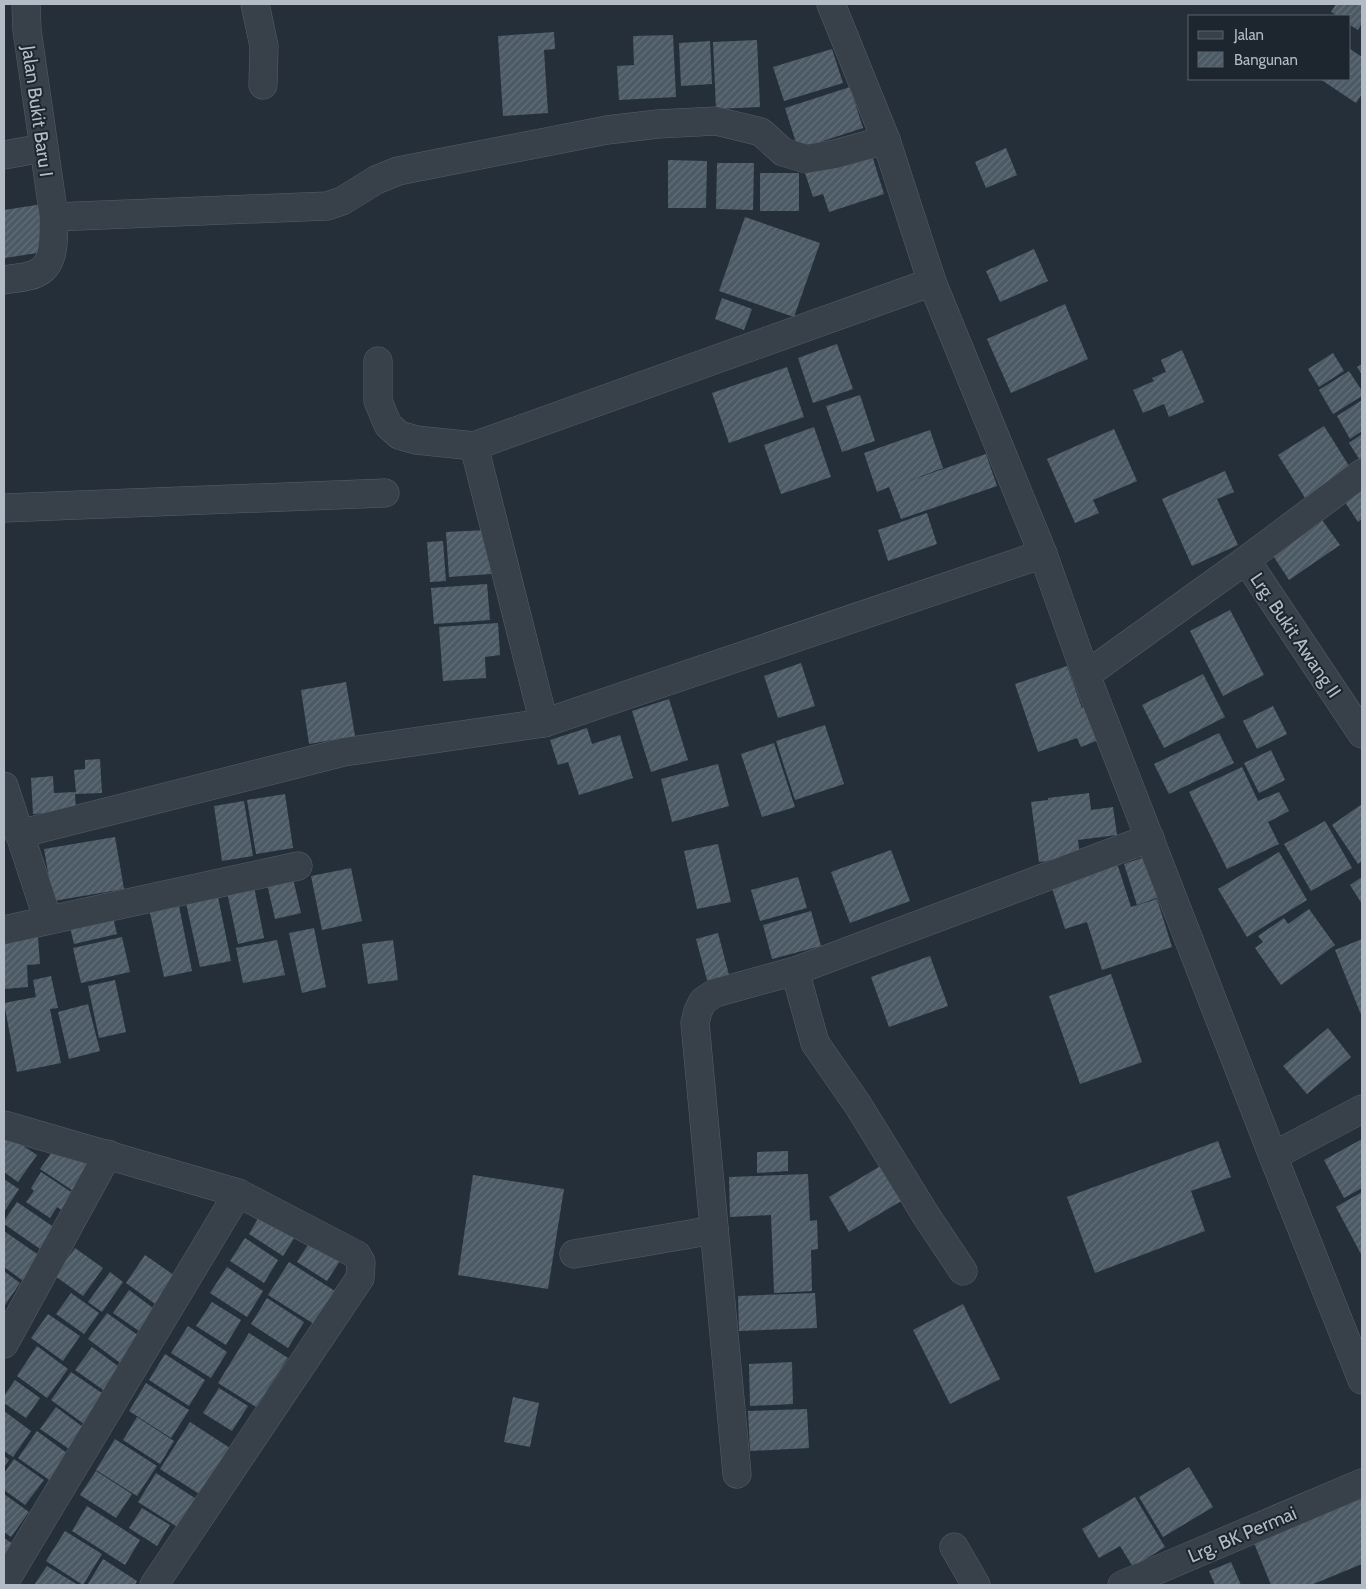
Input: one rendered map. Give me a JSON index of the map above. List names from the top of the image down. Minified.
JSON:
{"streets":{"street":["Jalan Bukit Baru I","Lrg. Bukit Awang II","Lrg. BK Permai"]},"legend":["Jalan","Bangunan"]}
